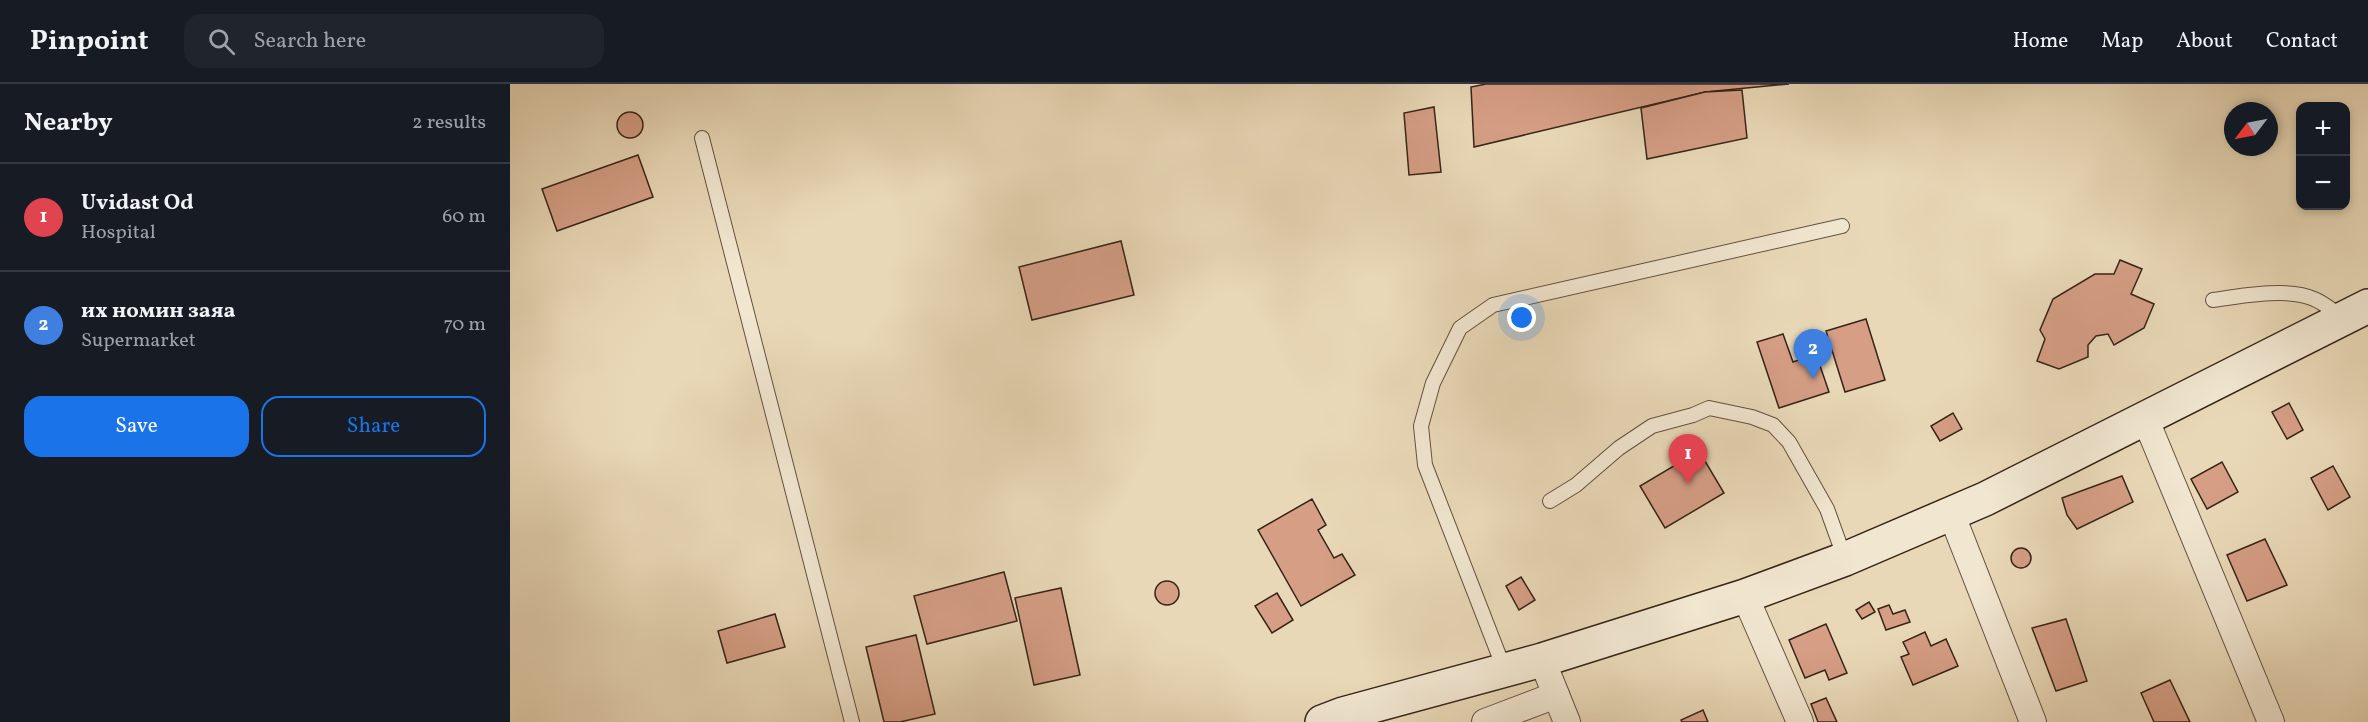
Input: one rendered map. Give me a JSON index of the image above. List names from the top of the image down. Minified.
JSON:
{"north":"bottom left","page":{"header":"Pinpoint","search":"Search here","nav":["Home","Map","About","Contact"],"heading":["Nearby","2 results"],"map_buttons":["+","−"],"list":[{"mark":"1","name":"Uvidast Od","note":"Hospital","value":"60 m"},{"mark":"2","name":"их номин заяа","note":"Supermarket","value":"70 m"}],"pins":["2","1"],"buttons":["Save","Share"]}}
